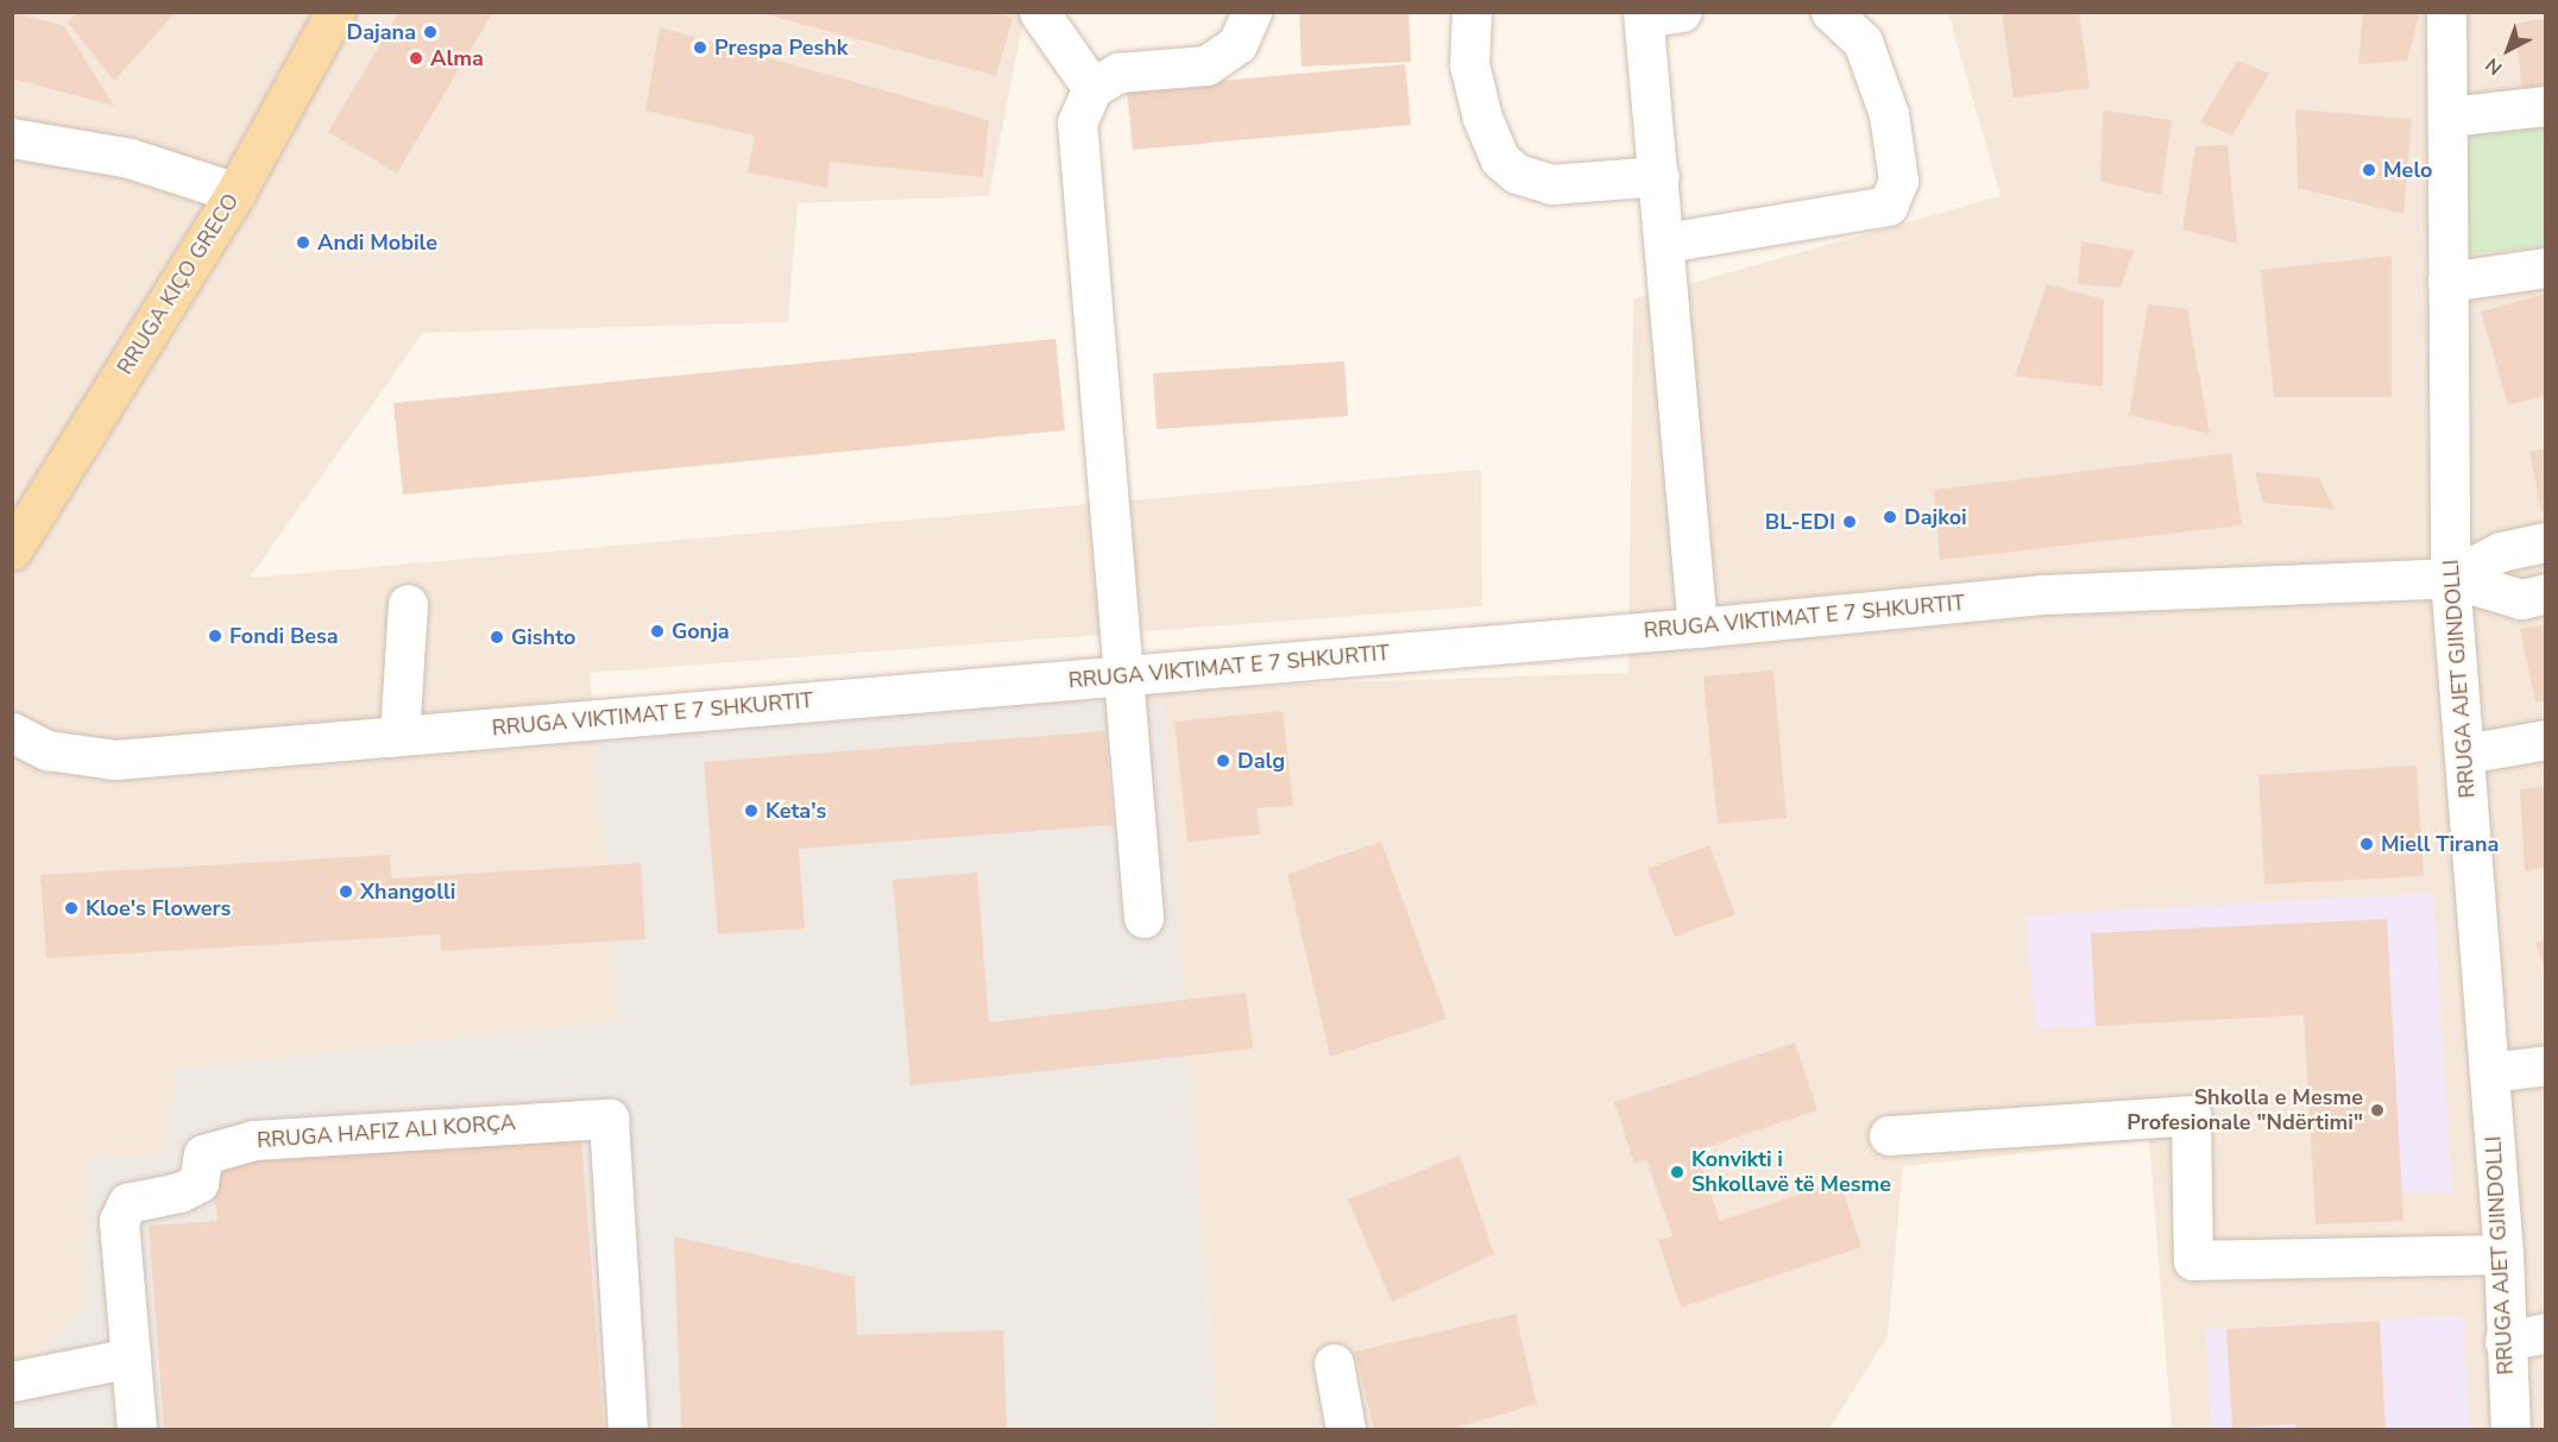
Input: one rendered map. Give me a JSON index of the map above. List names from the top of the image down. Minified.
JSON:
{"streets":{"main road":["RRUGA KIÇO GRECO"],"street":["RRUGA VIKTIMAT E 7 SHKURTIT","RRUGA AJET GJINDOLLI","RRUGA HAFIZ ALI KORÇA"]},"crossings":[["RRUGA VIKTIMAT E 7 SHKURTIT","RRUGA AJET GJINDOLLI"]],"places":["Dajana","Prespa Peshk","Alma","Melo","Andi Mobile","Dajkoi","BL-EDI","Gonja","Fondi Besa","Gishto","Dalg","Keta's","Miell Tirana","Xhangolli","Kloe's Flowers","Shkolla e Mesme Profesionale \"Ndërtimi\"","Konvikti i Shkollavë të Mesme"],"north":"bottom left"}
